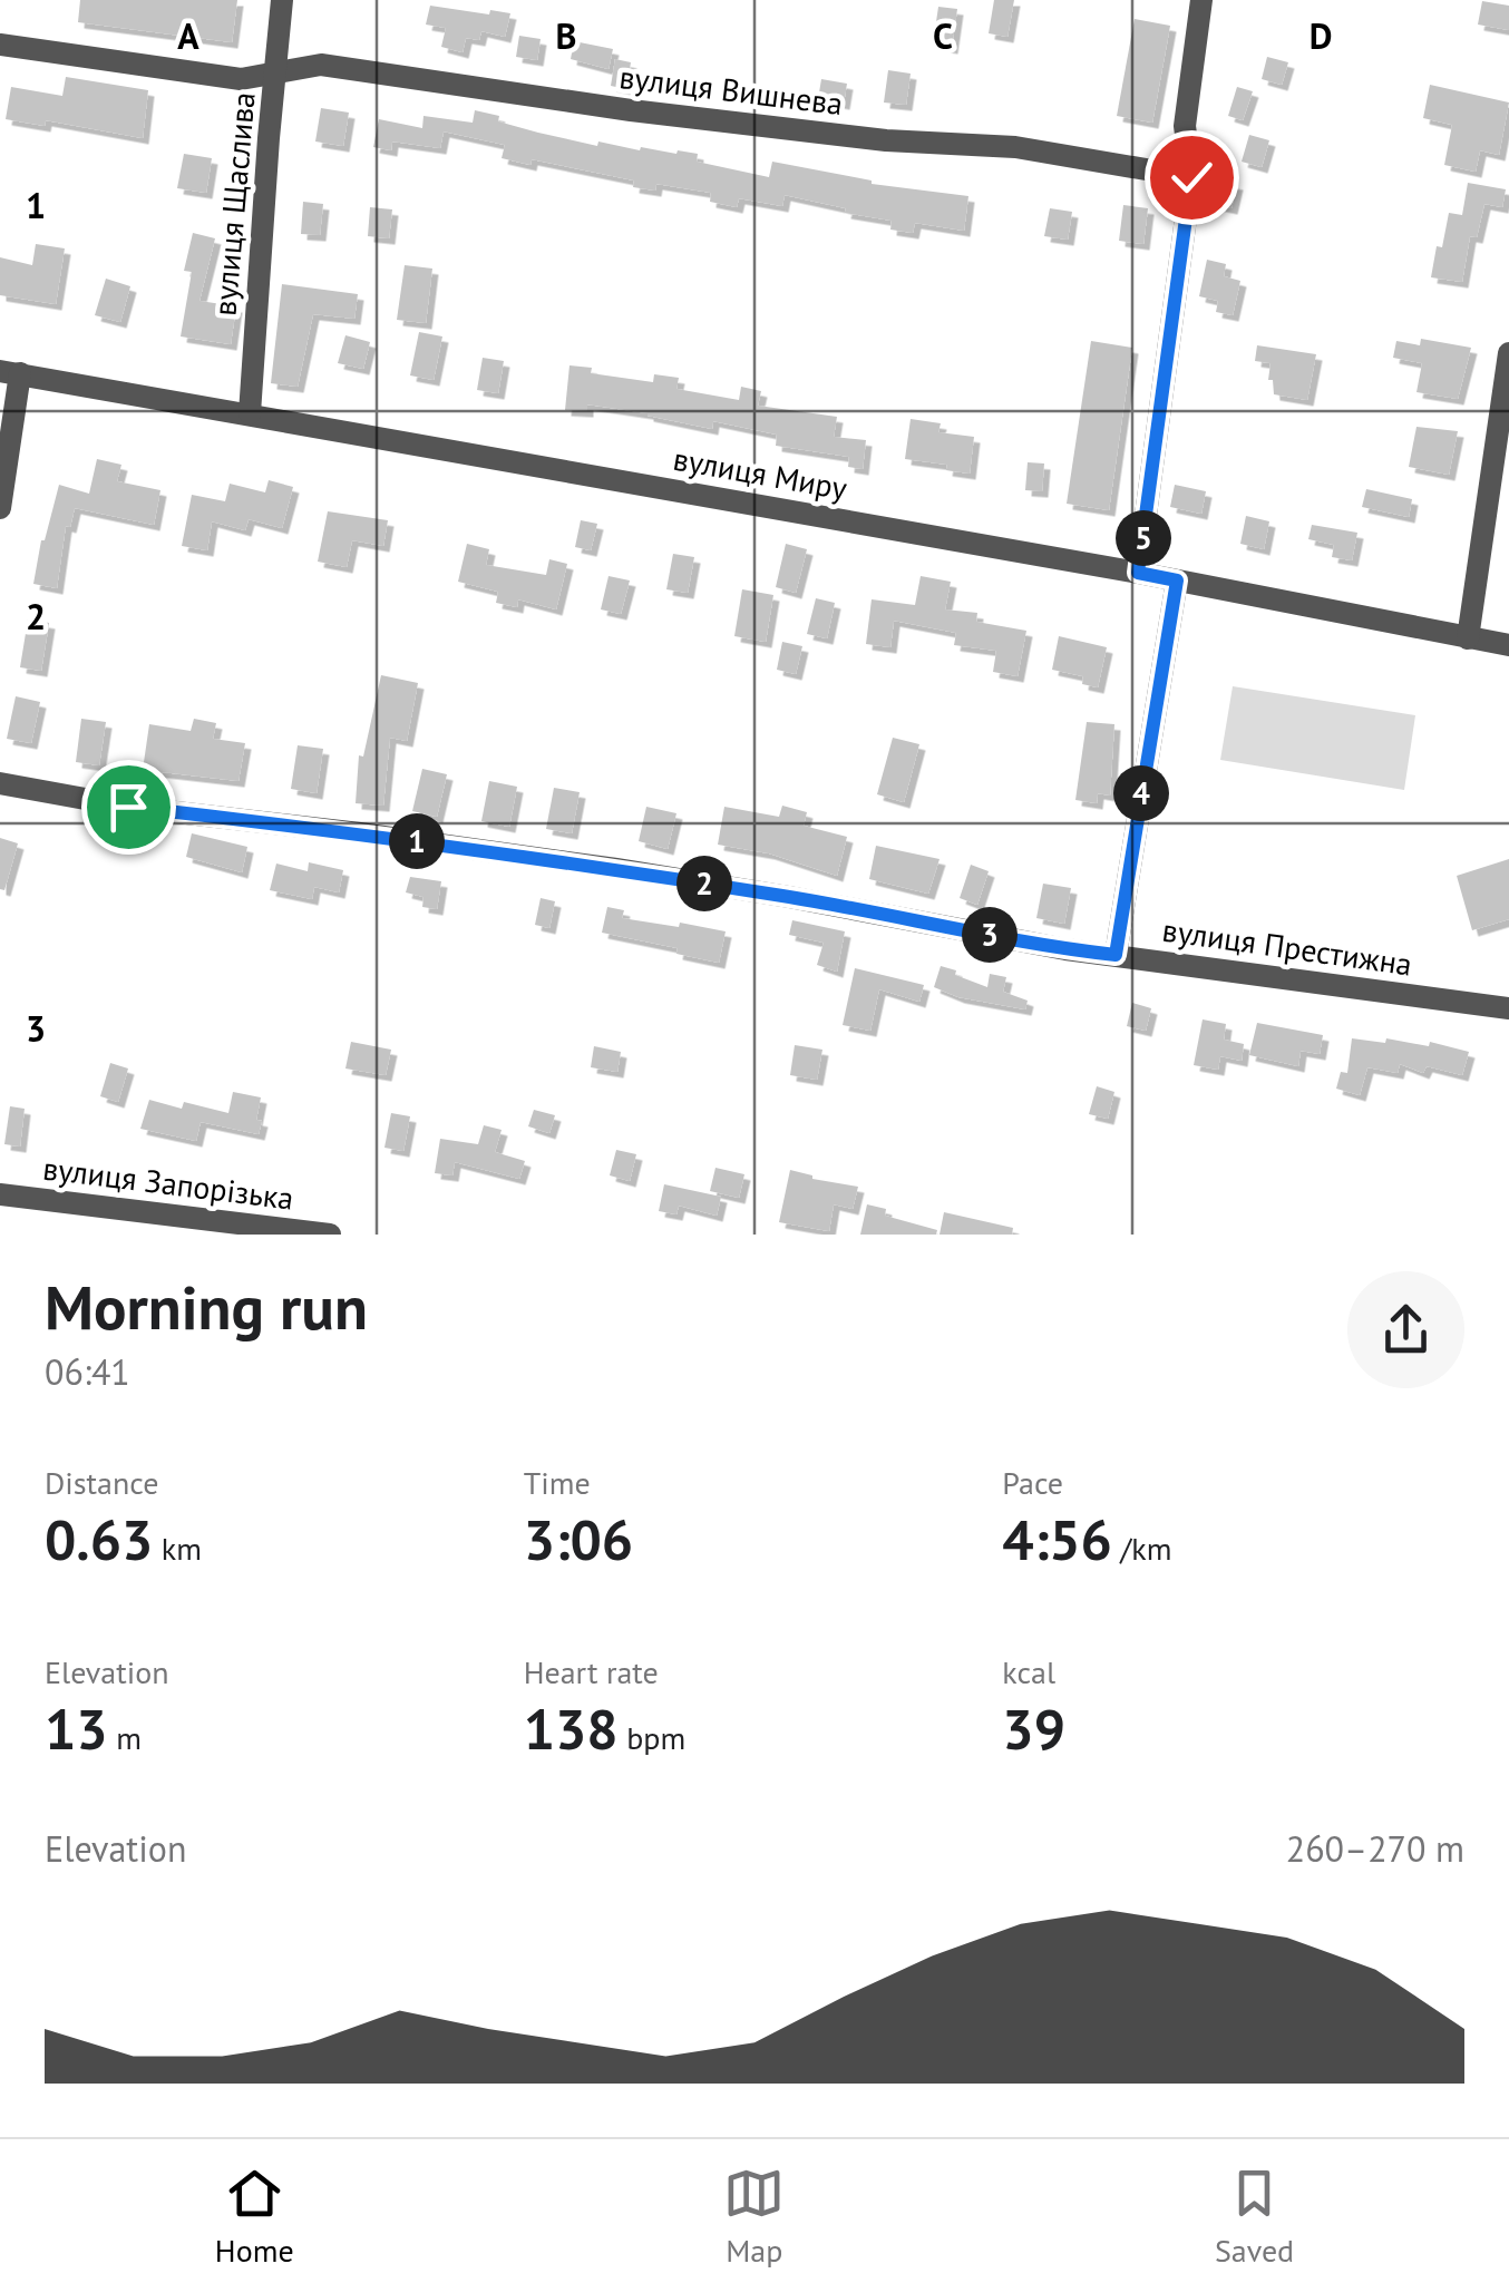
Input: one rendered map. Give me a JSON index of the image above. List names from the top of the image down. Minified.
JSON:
{"streets":{"street":["вулиця Вишнева","вулиця Щаслива","вулиця Миру","вулиця Престижна","вулиця Запорізька"]},"crossings":[["вулиця Вишнева","вулиця Щаслива"],["вулиця Щаслива","вулиця Миру"]],"page":{"pins":["5","4","1","2","3"],"heading":["Morning run","06:41"],"stats":[["Distance","0.63 km"],["Time","3:06"],["Pace","4:56 /km"],["Elevation","13 m"],["Heart rate","138 bpm"],["kcal","39"]],"chart":["Elevation","260–270 m"],"tabs":["Home","Map","Saved"]},"grid":{"columns":["A","B","C","D"],"rows":["1","2","3"]}}
